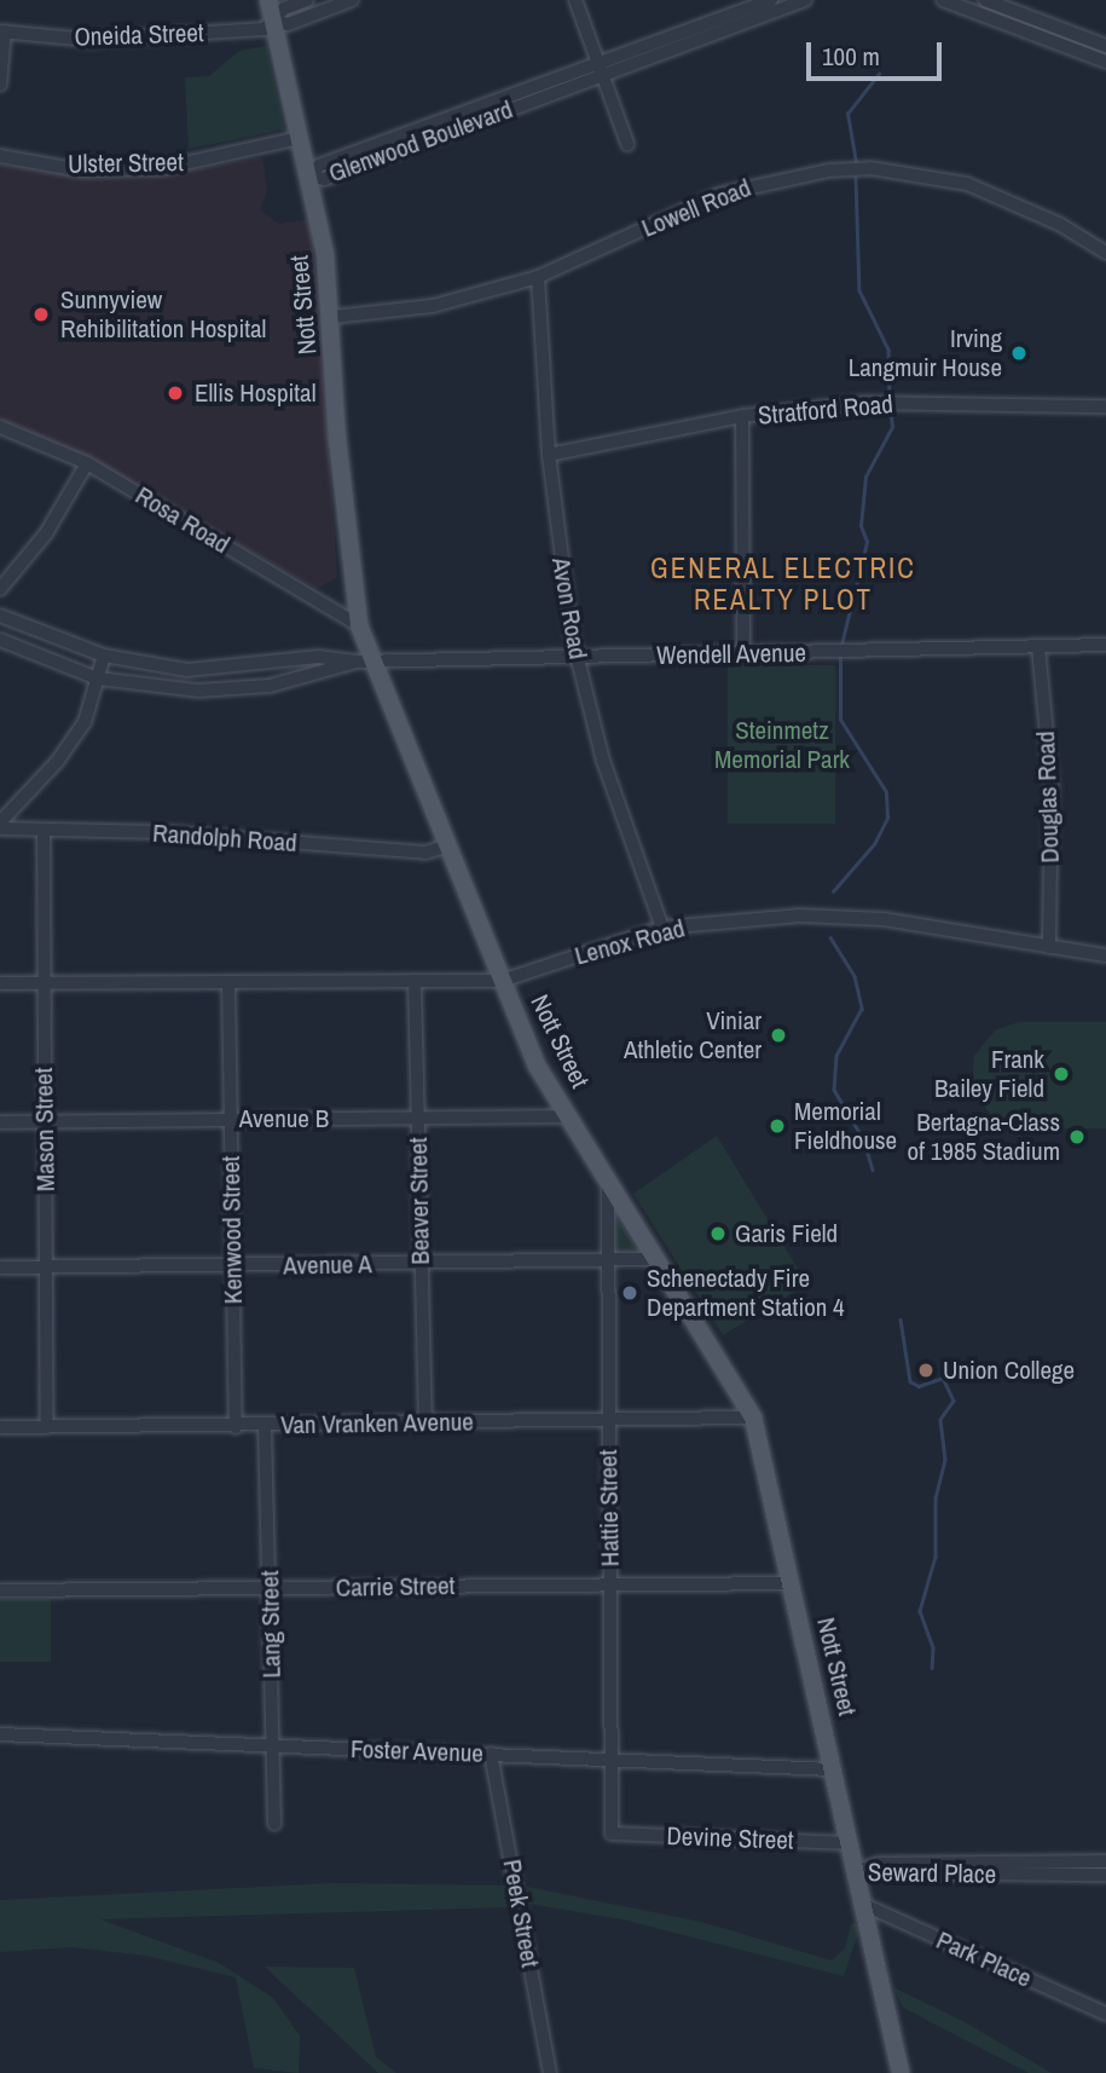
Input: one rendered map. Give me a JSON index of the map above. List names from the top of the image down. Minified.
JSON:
{"streets":{"main road":["Nott Street"],"street":["Oneida Street","Glenwood Boulevard","Ulster Street","Lowell Road","Stratford Road","Rosa Road","Avon Road","Wendell Avenue","Douglas Road","Randolph Road","Lenox Road","Avenue B","Mason Street","Beaver Street","Kenwood Street","Avenue A","Van Vranken Avenue","Hattie Street","Carrie Street","Lang Street","Foster Avenue","Devine Street","Seward Place","Peek Street","Park Place"]},"crossings":[["Oneida Street","Nott Street"],["Glenwood Boulevard","Nott Street"],["Ulster Street","Nott Street"],["Lowell Road","Nott Street"],["Lowell Road","Avon Road"],["Nott Street","Rosa Road"],["Nott Street","Wendell Avenue"],["Nott Street","Randolph Road"],["Nott Street","Lenox Road"],["Nott Street","Avenue B"],["Nott Street","Avenue A"],["Nott Street","Van Vranken Avenue"],["Nott Street","Hattie Street"],["Nott Street","Carrie Street"],["Nott Street","Foster Avenue"],["Nott Street","Devine Street"],["Nott Street","Seward Place"],["Nott Street","Park Place"],["Stratford Road","Avon Road"],["Avon Road","Wendell Avenue"],["Avon Road","Lenox Road"],["Wendell Avenue","Douglas Road"],["Douglas Road","Lenox Road"],["Randolph Road","Mason Street"],["Lenox Road","Mason Street"],["Lenox Road","Beaver Street"],["Lenox Road","Kenwood Street"],["Avenue B","Mason Street"],["Avenue B","Beaver Street"],["Avenue B","Kenwood Street"],["Mason Street","Avenue A"],["Mason Street","Van Vranken Avenue"],["Beaver Street","Avenue A"],["Beaver Street","Van Vranken Avenue"],["Kenwood Street","Avenue A"],["Kenwood Street","Van Vranken Avenue"],["Avenue A","Hattie Street"],["Van Vranken Avenue","Hattie Street"],["Van Vranken Avenue","Lang Street"],["Hattie Street","Carrie Street"],["Hattie Street","Foster Avenue"],["Hattie Street","Devine Street"],["Carrie Street","Lang Street"],["Lang Street","Foster Avenue"],["Foster Avenue","Peek Street"]],"districts":["GENERAL ELECTRIC REALTY PLOT"],"parks":["Steinmetz Memorial Park"],"places":["Sunnyview Rehibilitation Hospital","Irving Langmuir House","Ellis Hospital","Viniar Athletic Center","Frank Bailey Field","Memorial Fieldhouse","Bertagna-Class of 1985 Stadium","Garis Field","Schenectady Fire Department Station 4","Union College"],"scale_bar":"100 m"}
